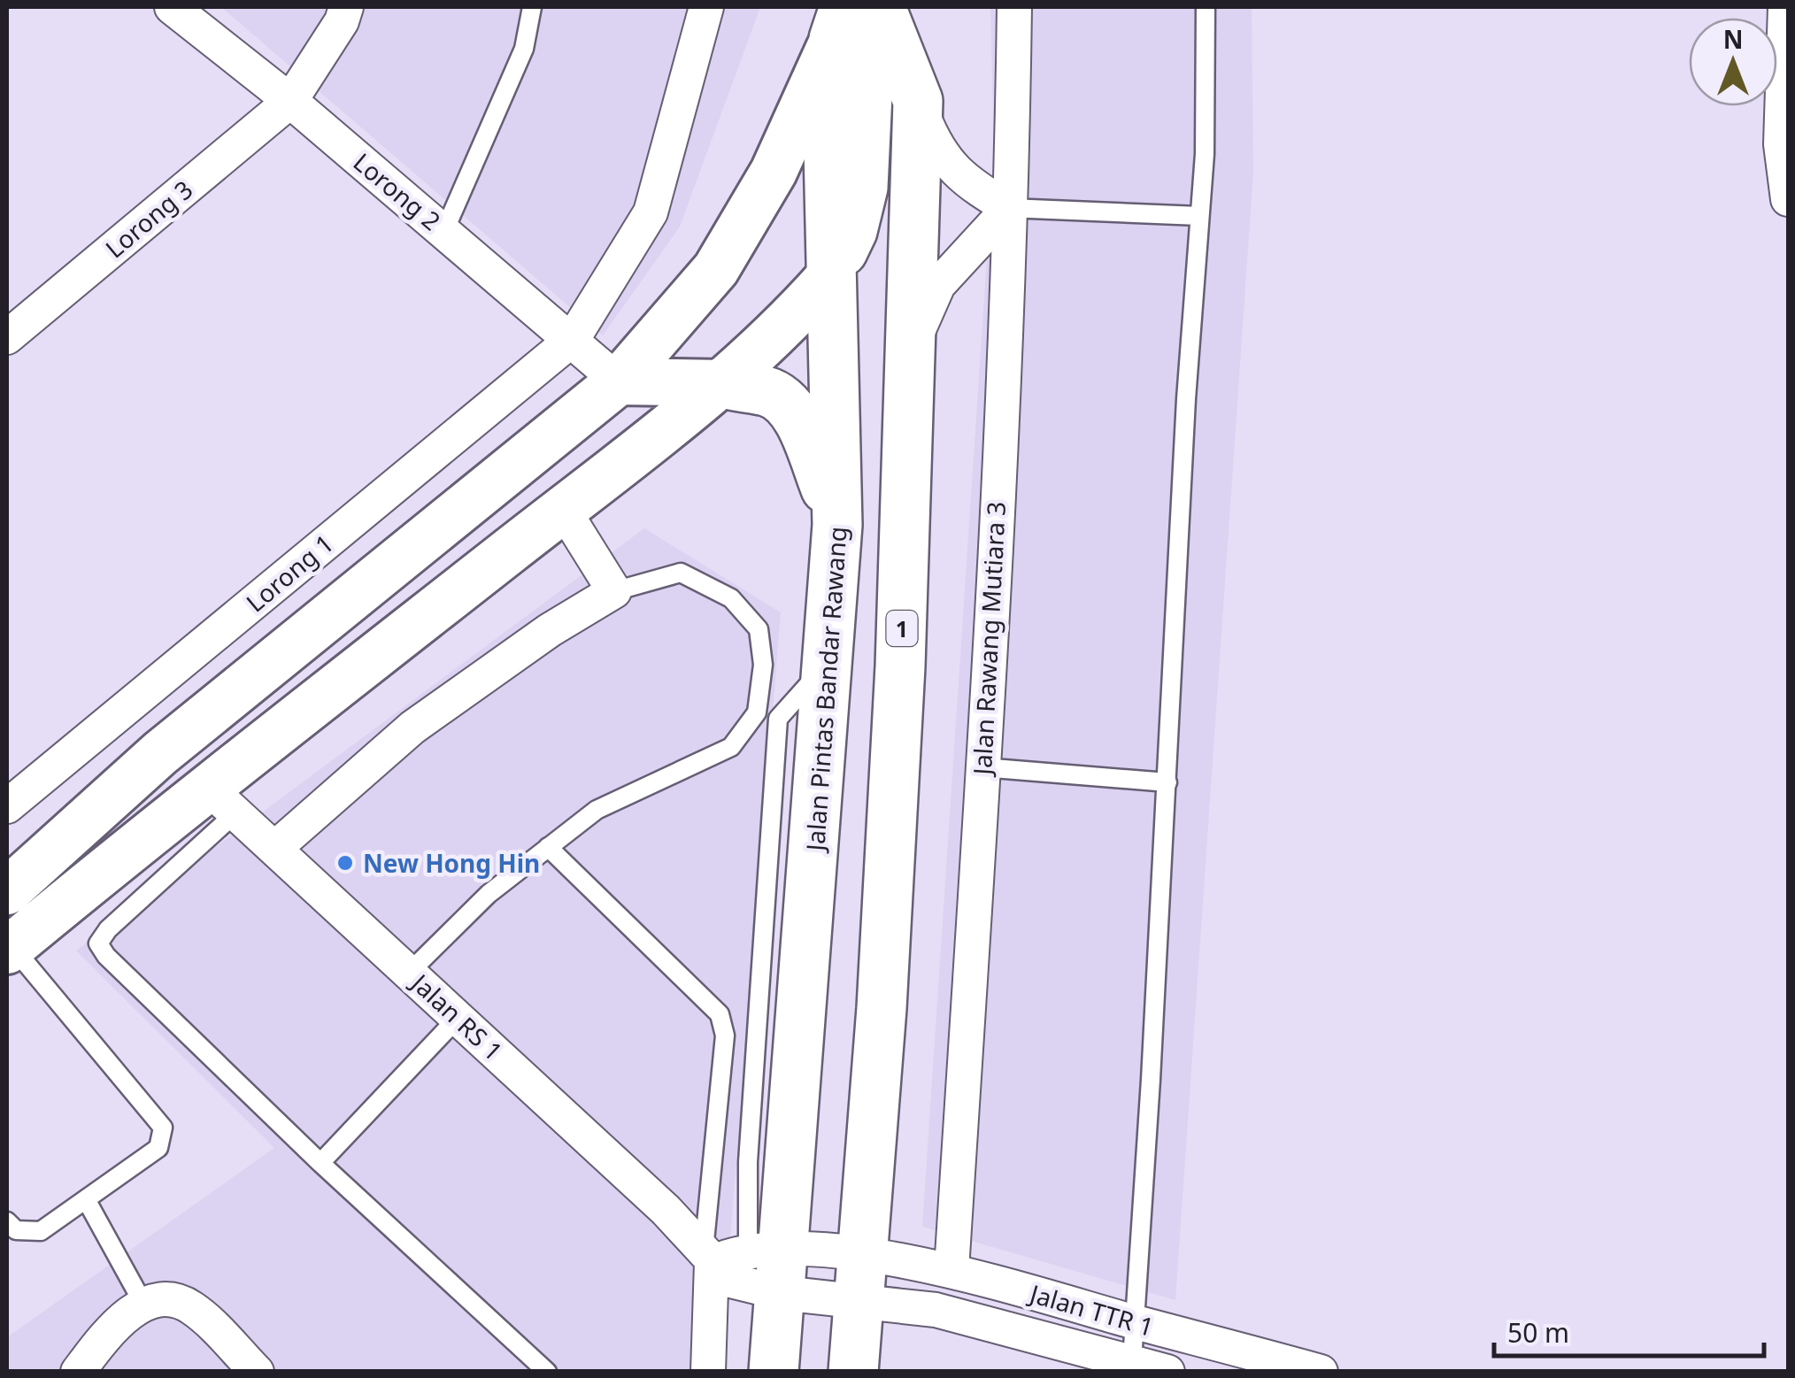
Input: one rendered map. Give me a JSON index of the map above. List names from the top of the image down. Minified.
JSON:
{"streets":{"main road":["1","Jalan Pintas Bandar Rawang"],"street":["Lorong 2","Lorong 3","Lorong 1","Jalan Rawang Mutiara 3","Jalan RS 1","Jalan TTR 1"]},"crossings":[["Lorong 2","Lorong 3"],["Lorong 2","Lorong 1"],["1","Jalan TTR 1"],["Jalan Rawang Mutiara 3","Jalan TTR 1"],["Jalan Pintas Bandar Rawang","Jalan RS 1"]],"places":["New Hong Hin"],"scale_bar":"50 m","north":"top"}
